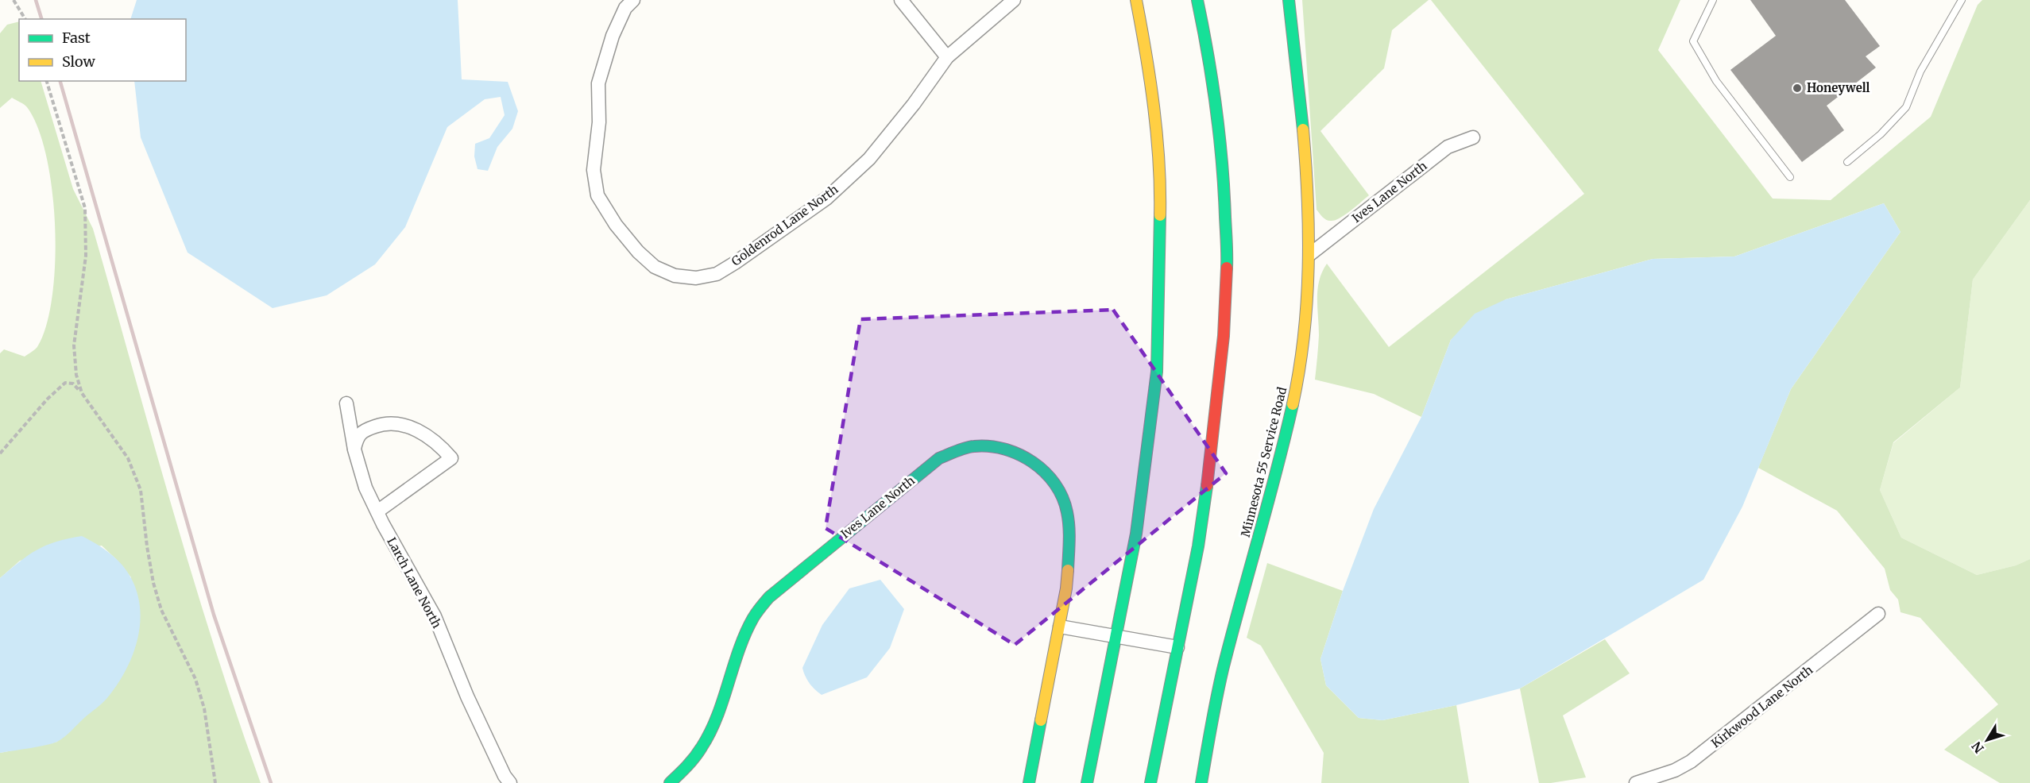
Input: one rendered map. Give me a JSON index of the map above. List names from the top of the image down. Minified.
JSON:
{"streets":{"main road":["Ives Lane North","Minnesota 55 Service Road"],"street":["Goldenrod Lane North","Larch Lane North","Kirkwood Lane North"]},"crossings":[["Ives Lane North","Minnesota 55 Service Road"]],"places":["Honeywell"],"legend":["Fast","Slow"],"north":"bottom left"}
